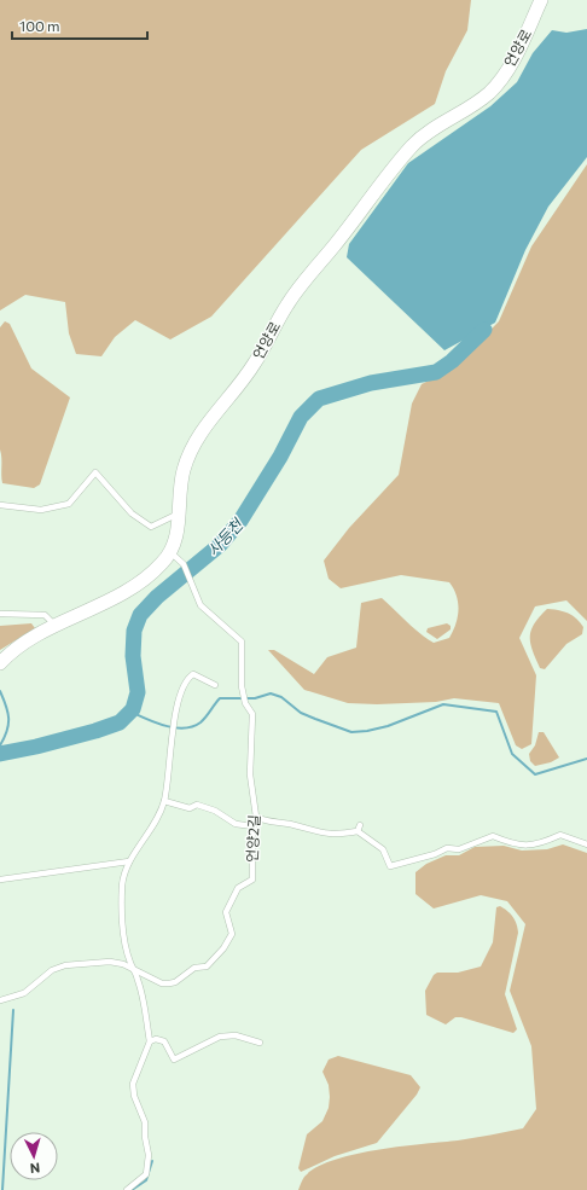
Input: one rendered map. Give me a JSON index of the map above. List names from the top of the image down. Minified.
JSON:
{"streets":{"street":["언양로"],"lane":["언양2길"]},"crossings":[["언양로","언양2길"]],"water":["사등천"],"scale_bar":"100 m","north":"bottom"}
